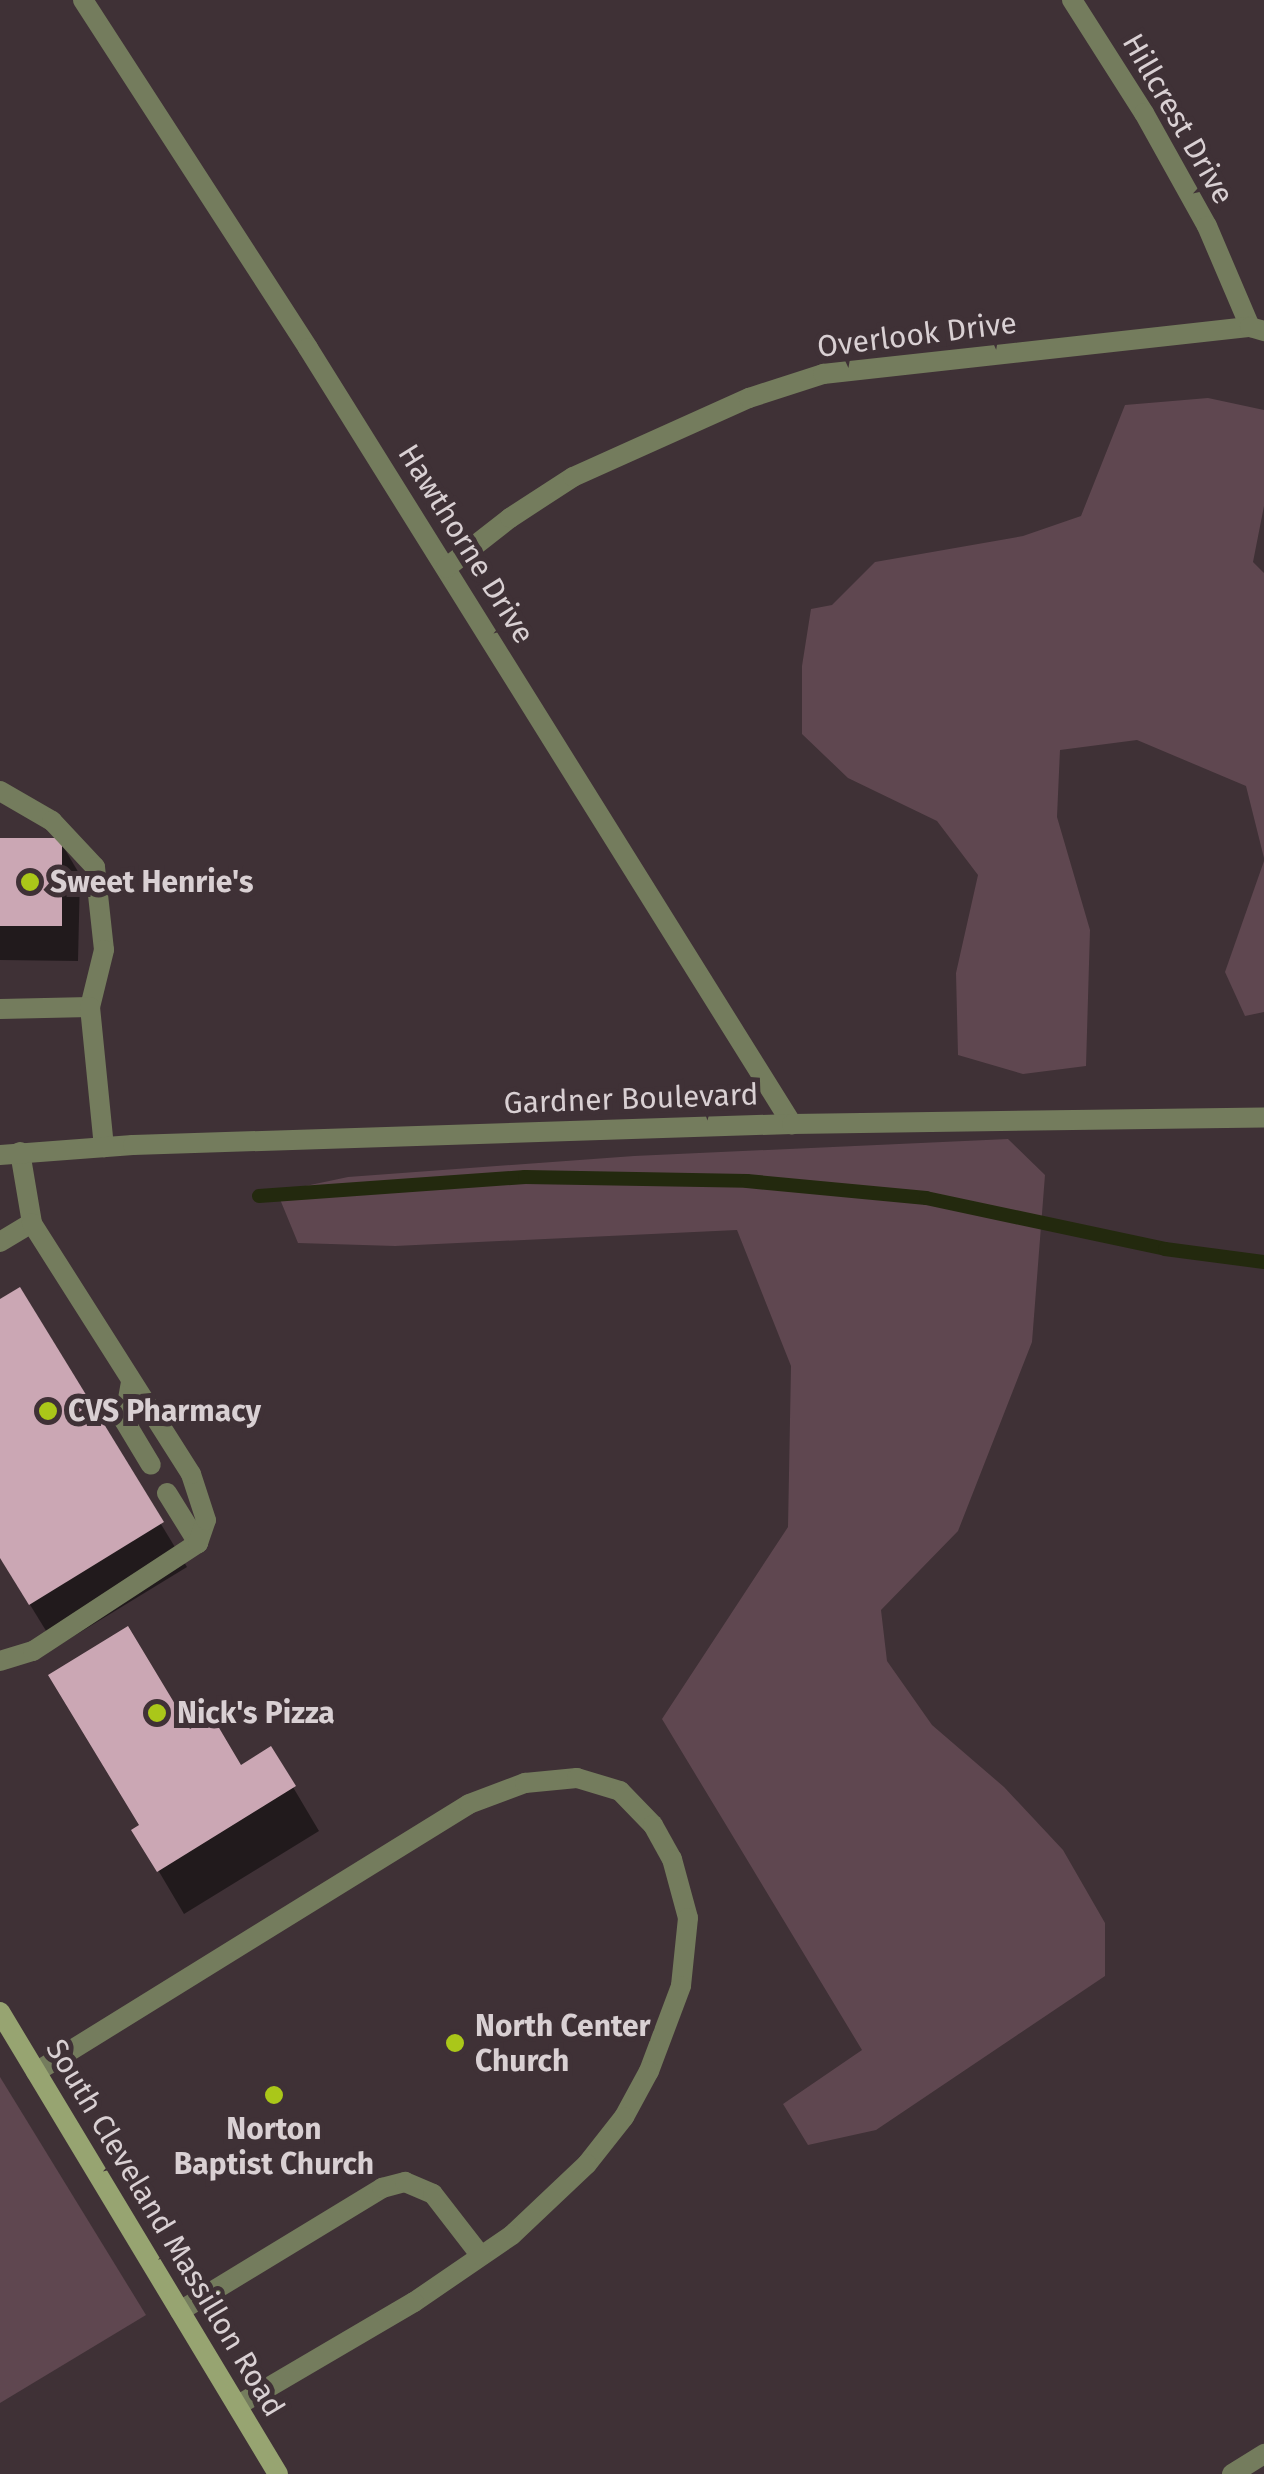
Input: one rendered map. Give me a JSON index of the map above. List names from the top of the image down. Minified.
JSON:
{"streets":{"main road":["South Cleveland Massillon Road"],"street":["Hillcrest Drive","Overlook Drive","Hawthorne Drive","Gardner Boulevard"]},"crossings":[["Hillcrest Drive","Overlook Drive"],["Overlook Drive","Hawthorne Drive"],["Hawthorne Drive","Gardner Boulevard"]],"places":["Sweet Henrie's","CVS Pharmacy","Nick's Pizza","North Center Church","Norton Baptist Church"]}
